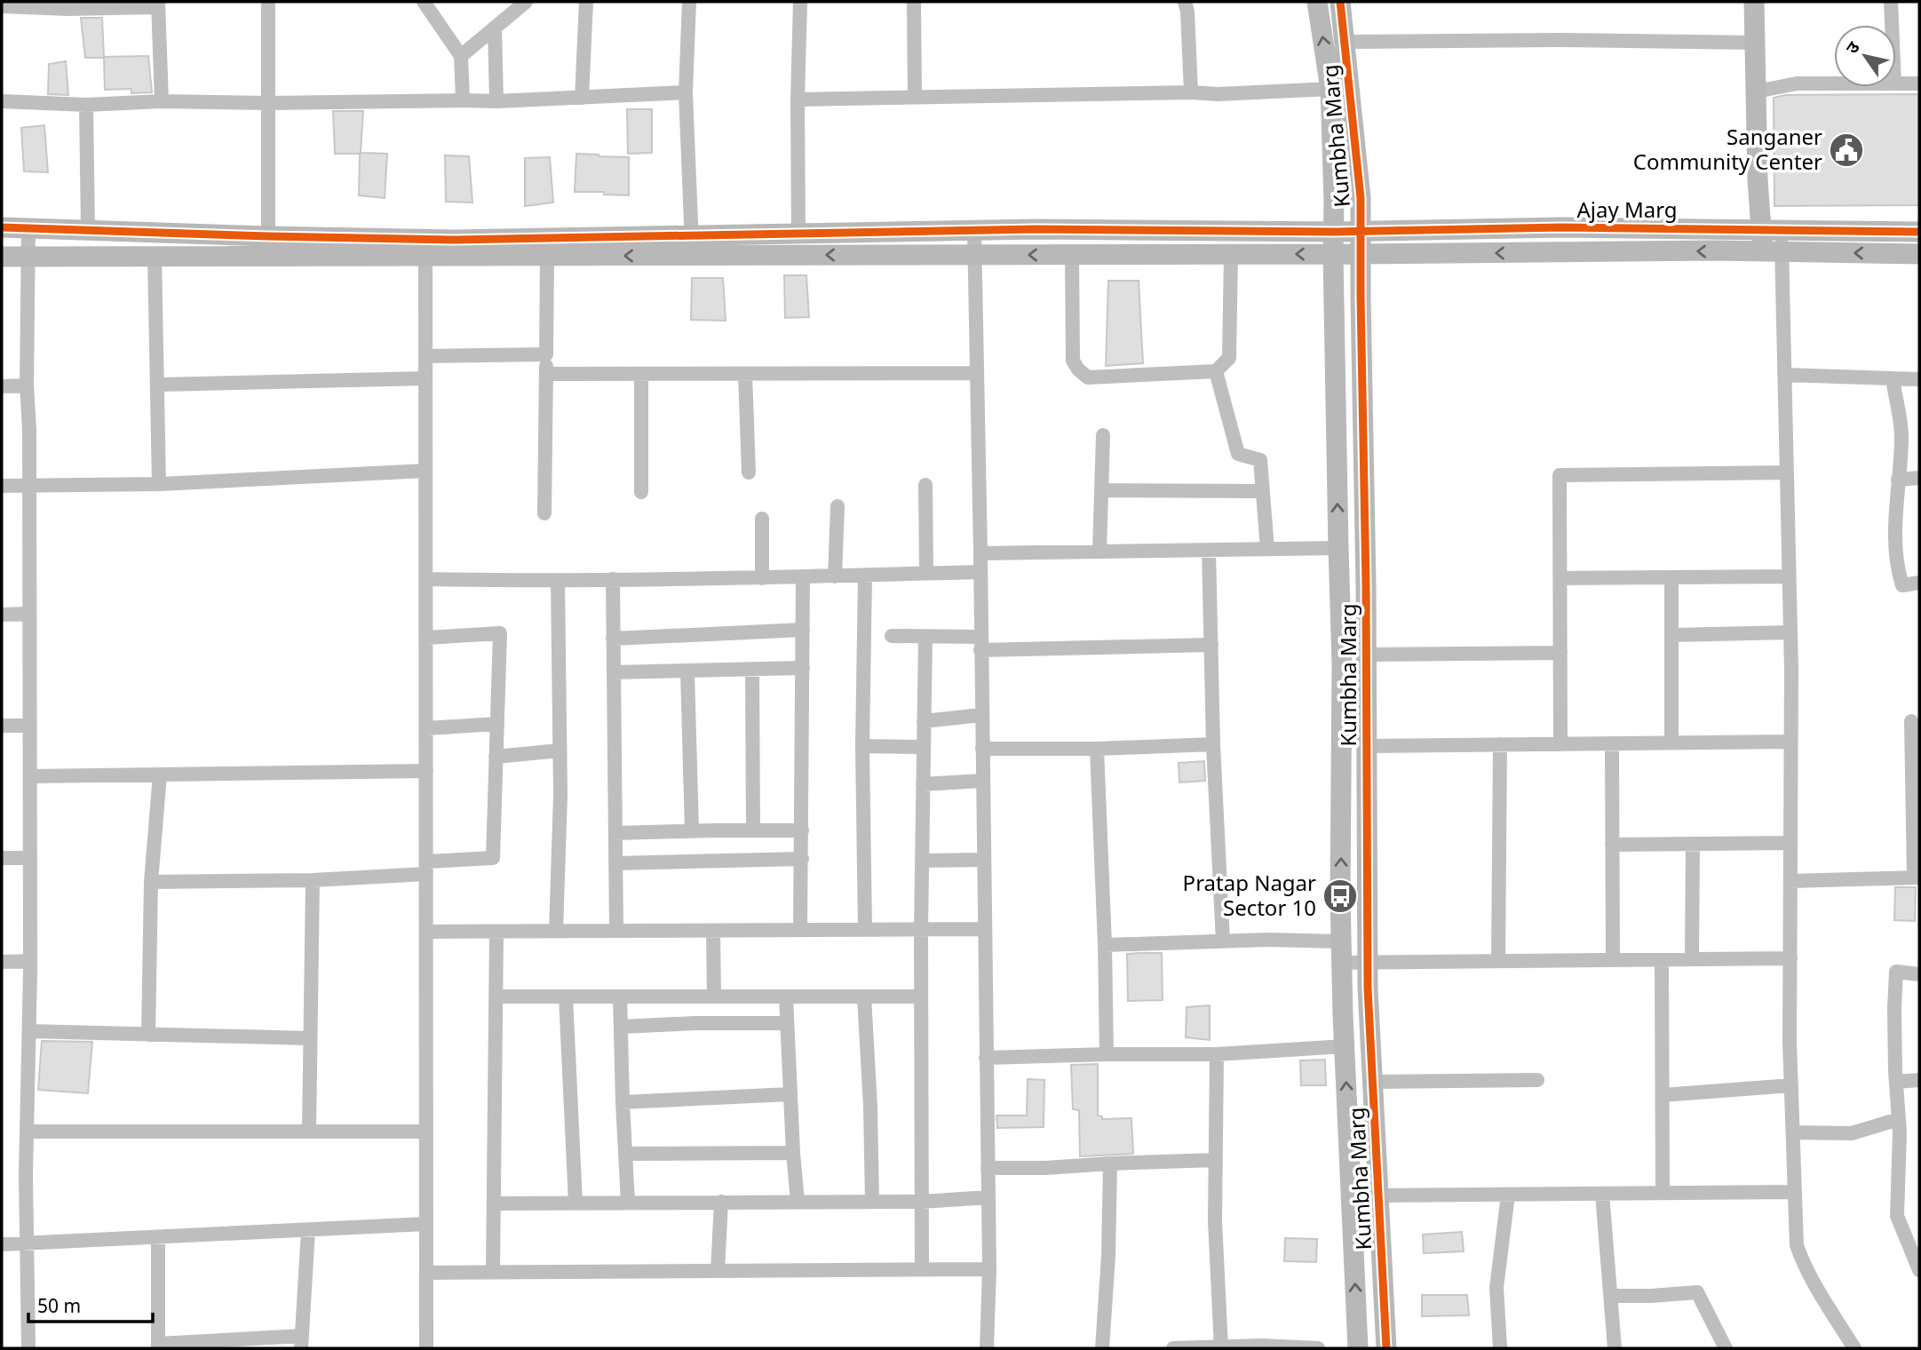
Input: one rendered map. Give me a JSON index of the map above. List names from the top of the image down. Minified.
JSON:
{"streets":{"street":["Kumbha Marg","Ajay Marg"]},"crossings":[["Kumbha Marg","Ajay Marg"]],"places":{"public building":["Sanganer Community Center"],"bus stop":["Pratap Nagar Sector 10"]},"scale_bar":"50 m","north":"top left"}
